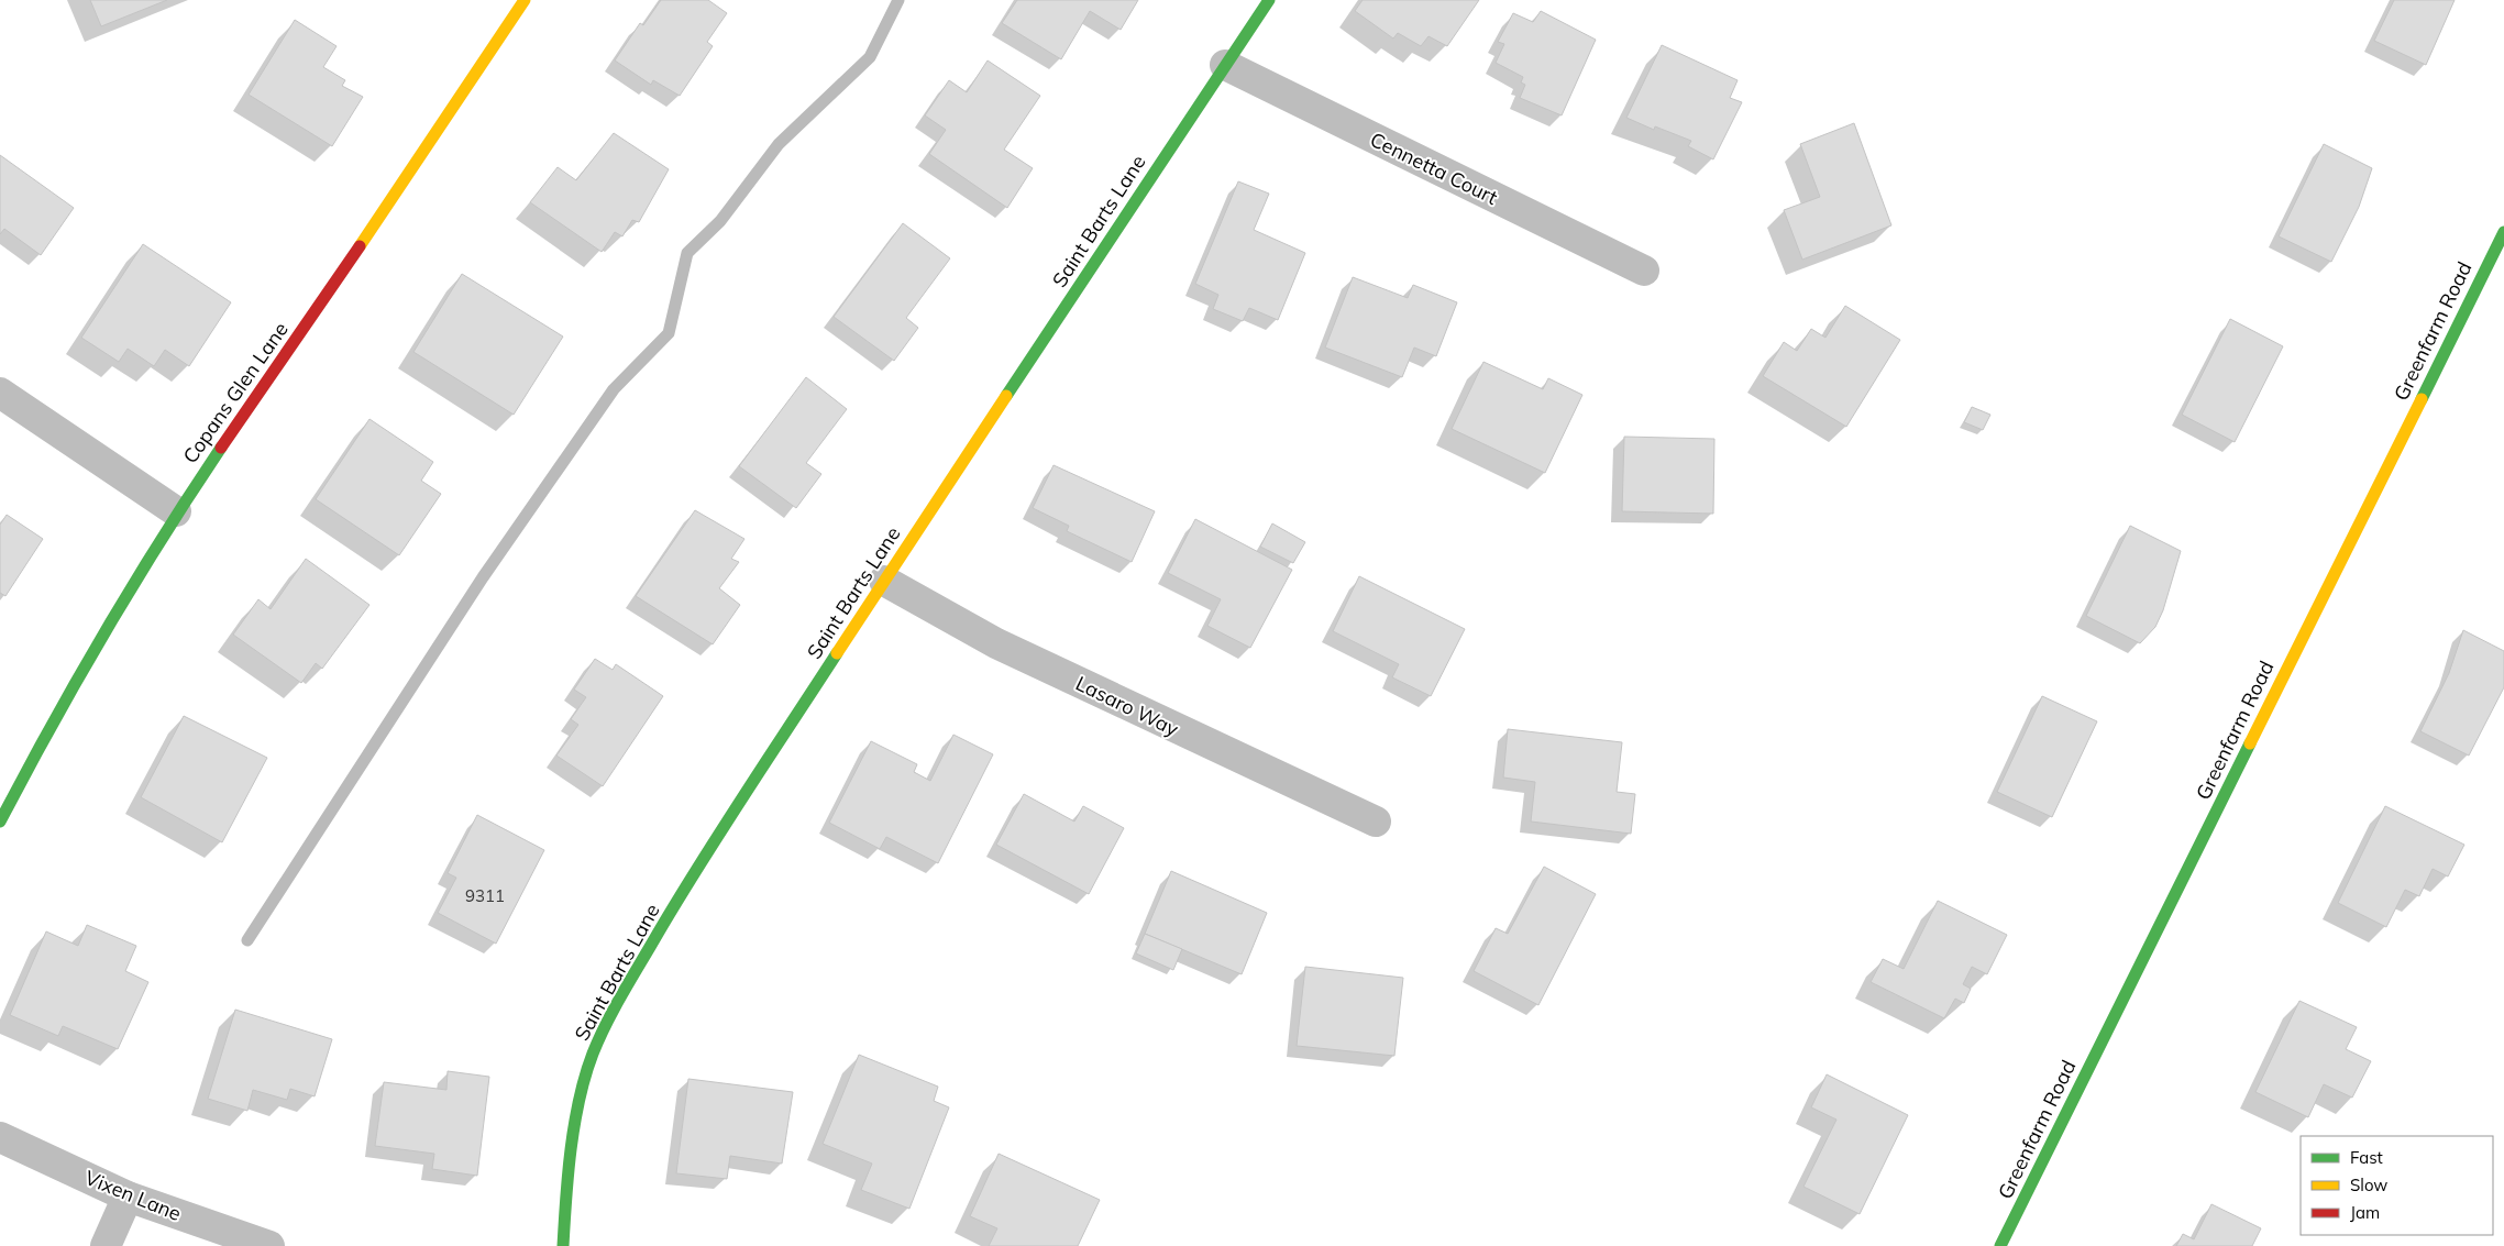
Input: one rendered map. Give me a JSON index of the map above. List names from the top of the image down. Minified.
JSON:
{"streets":{"street":["Cennetta Court","Saint Barts Lane","Greenfarm Road","Copans Glen Lane","Lasaro Way","Vixen Lane"]},"crossings":[["Cennetta Court","Saint Barts Lane"],["Saint Barts Lane","Lasaro Way"]],"house_numbers":["9311"],"legend":["Fast","Slow","Jam"]}
